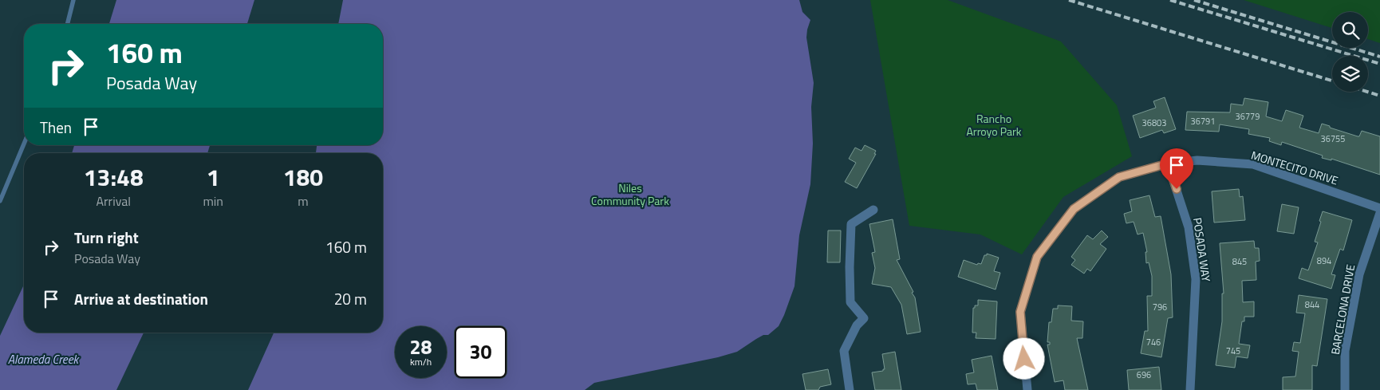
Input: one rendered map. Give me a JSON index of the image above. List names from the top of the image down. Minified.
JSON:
{"streets":{"street":["MONTECITO DRIVE","POSADA WAY","BARCELONA DRIVE"]},"crossings":[["MONTECITO DRIVE","POSADA WAY"]],"water":["Alameda Creek"],"parks":["Rancho Arroyo Park","Niles Community Park"],"house_numbers":["36779","36791","36803","36755","894","845","844","796","746","745","696"],"page":{"turn":["160 m","Posada Way"],"then":"Then","eta":["13:48","Arrival","1","min","180","m"],"list":[{"name":"Turn right","note":"Posada Way","value":"160 m"},{"name":"Arrive at destination","value":"20 m"}],"speed":"28 km/h","limit":"30"}}
